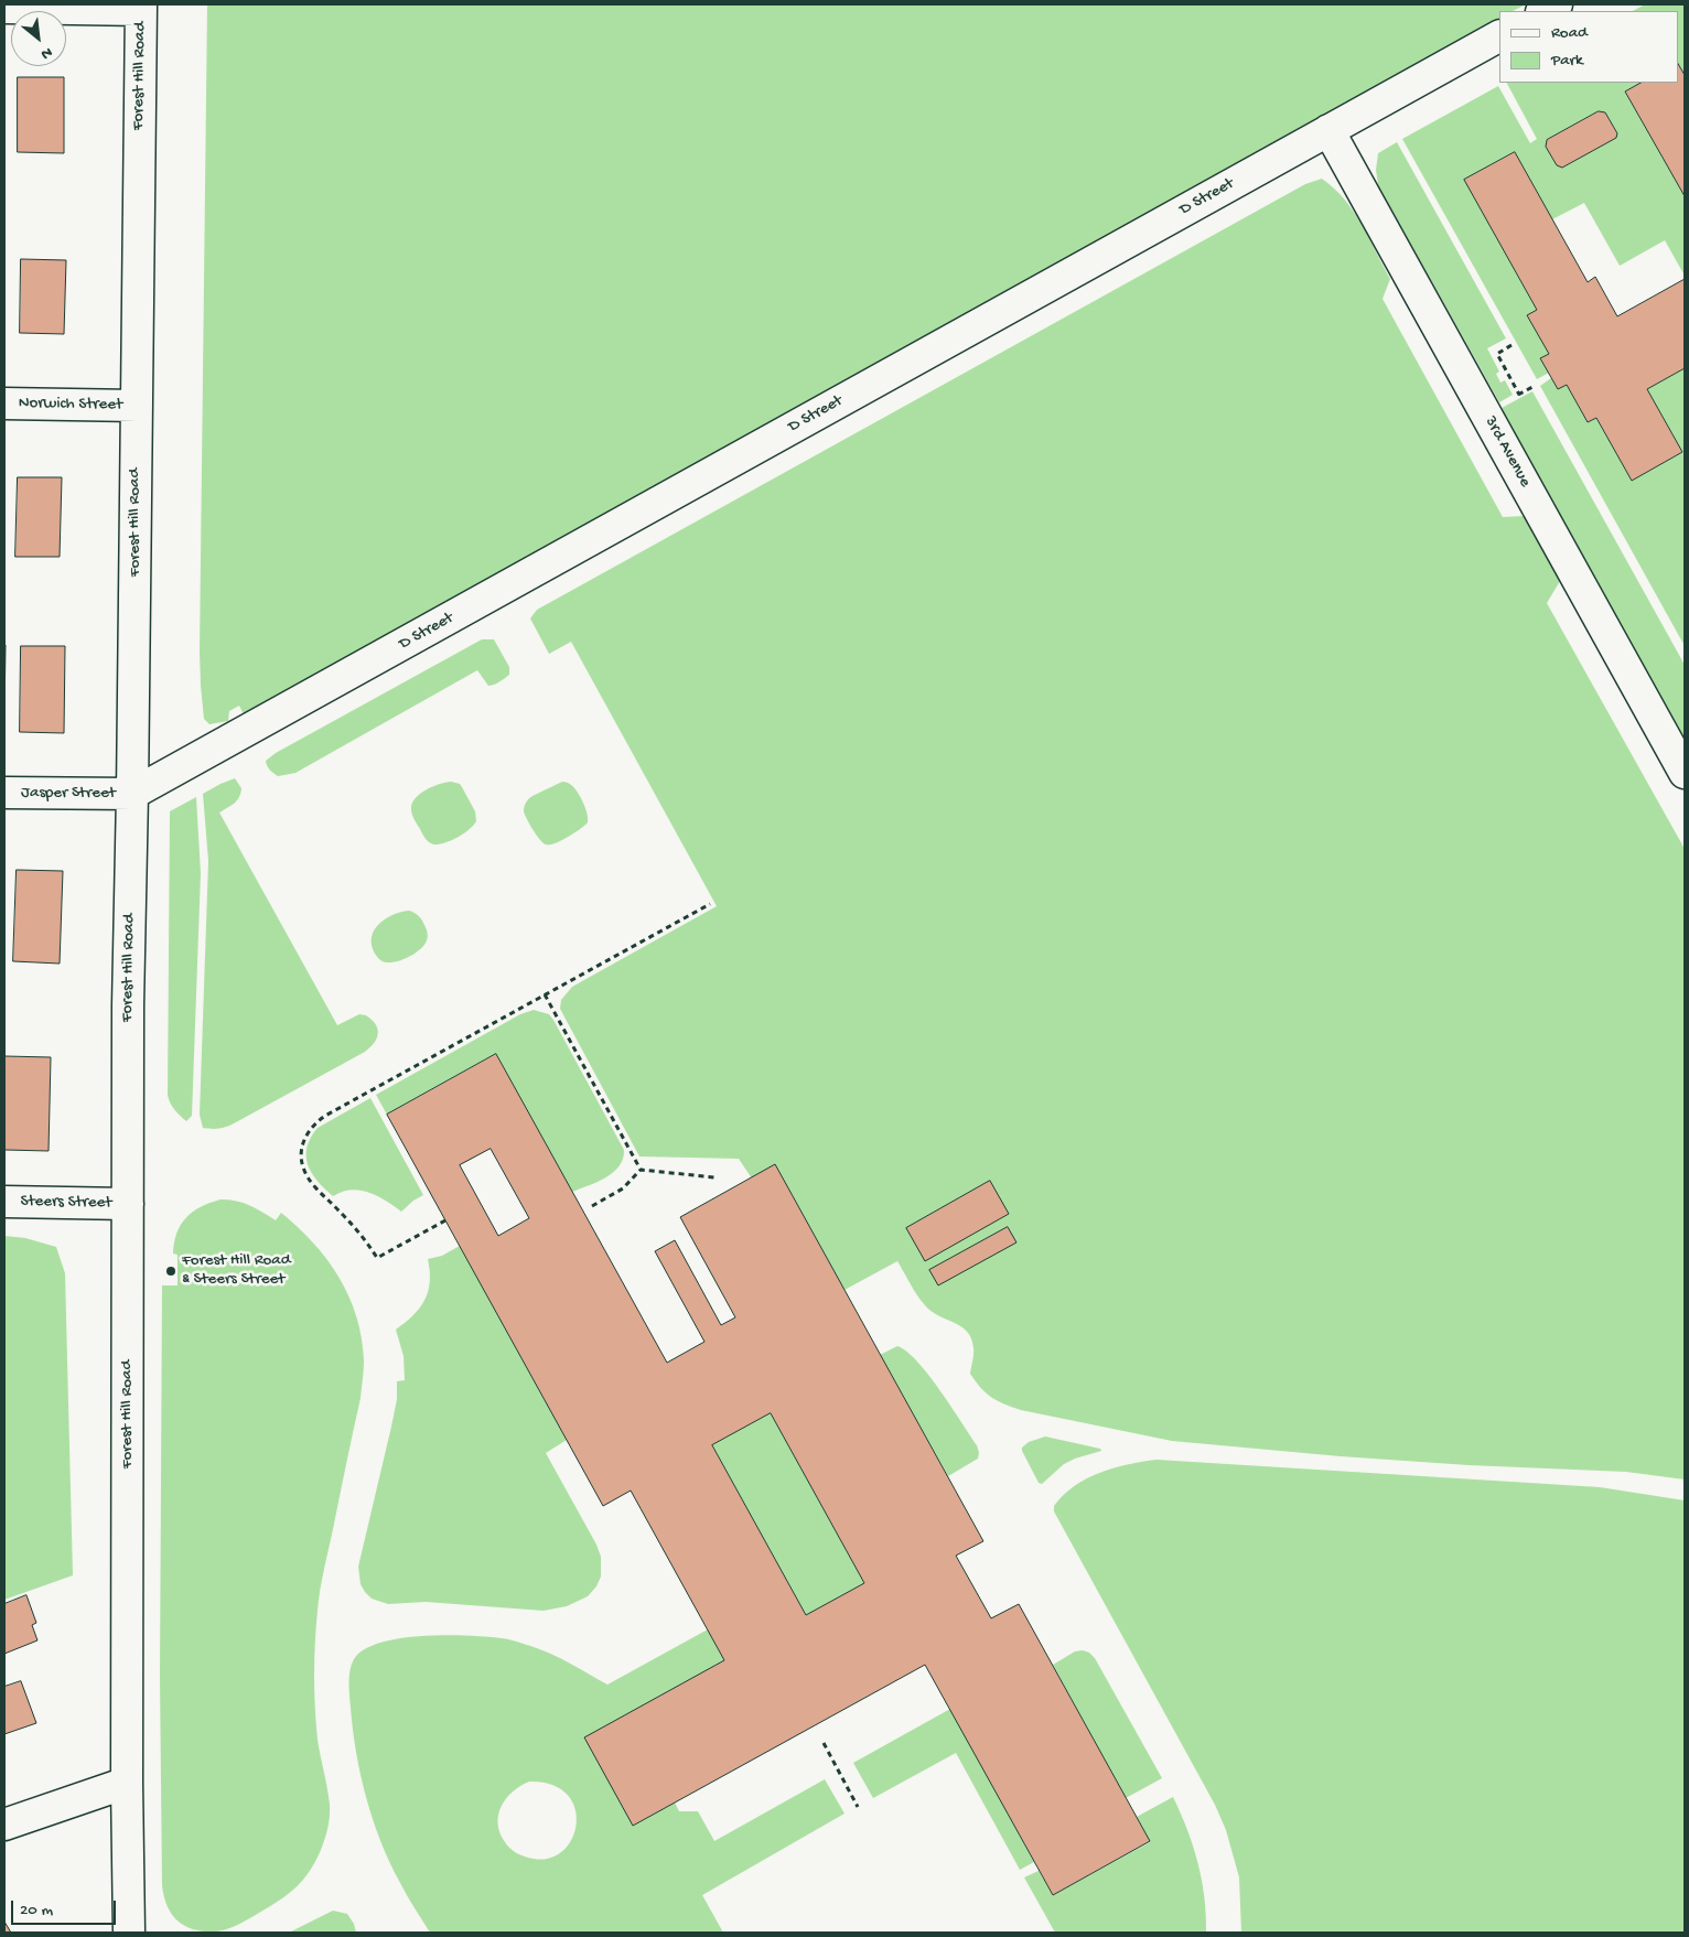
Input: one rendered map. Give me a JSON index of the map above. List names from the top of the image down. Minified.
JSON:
{"streets":{"street":["Forest Hill Road","D Street","Norwich Street","3rd Avenue","Jasper Street","Steers Street"]},"crossings":[["Forest Hill Road","D Street"],["Forest Hill Road","Norwich Street"],["Forest Hill Road","Jasper Street"],["Forest Hill Road","Steers Street"],["D Street","3rd Avenue"],["D Street","Jasper Street"]],"places":["Forest Hill Road & Steers Street"],"legend":["Road","Park"],"scale_bar":"20 m","north":"bottom right"}
